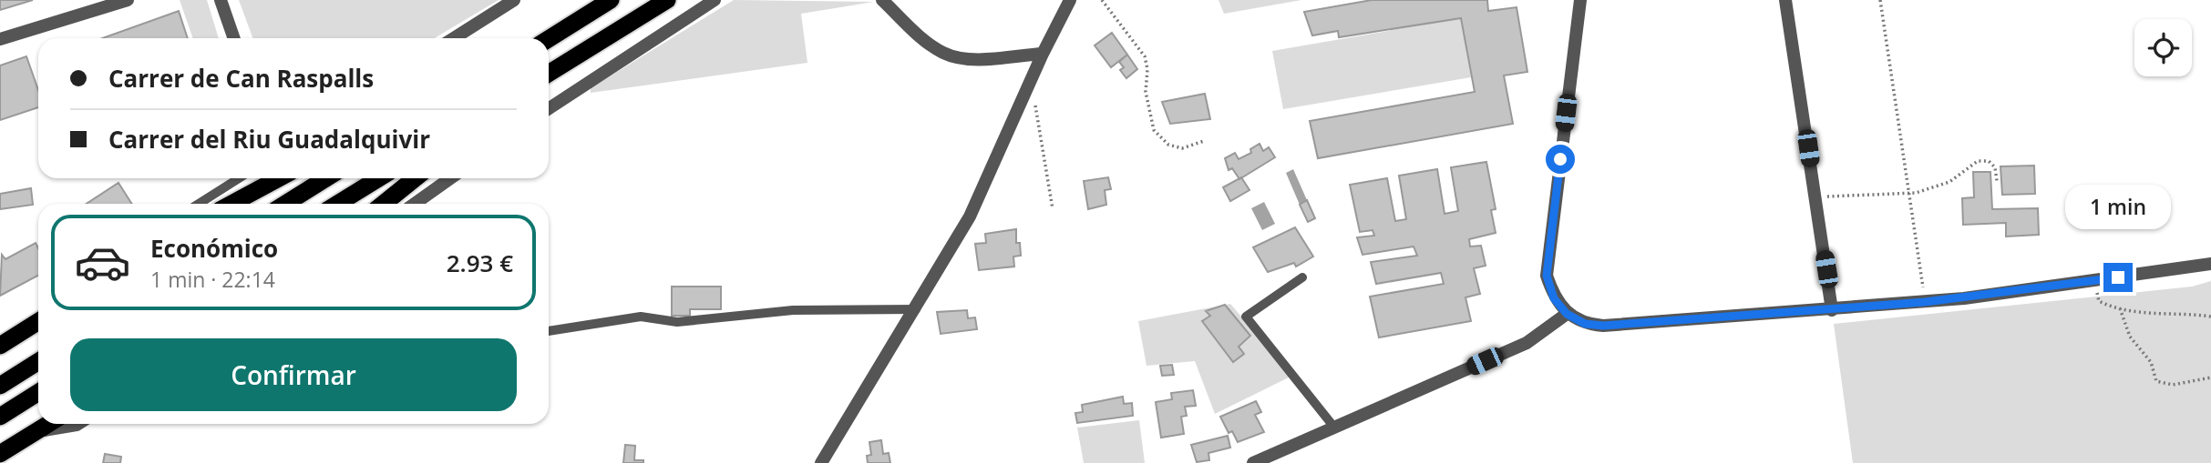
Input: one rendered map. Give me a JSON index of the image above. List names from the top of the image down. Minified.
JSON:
{"page":{"banner":["Carrer de Can Raspalls","Carrer del Riu Guadalquivir"],"bubble":"1 min","list":[{"name":"Económico","note":"1 min · 22:14","value":"2.93 €"}],"buttons":"Confirmar"}}
